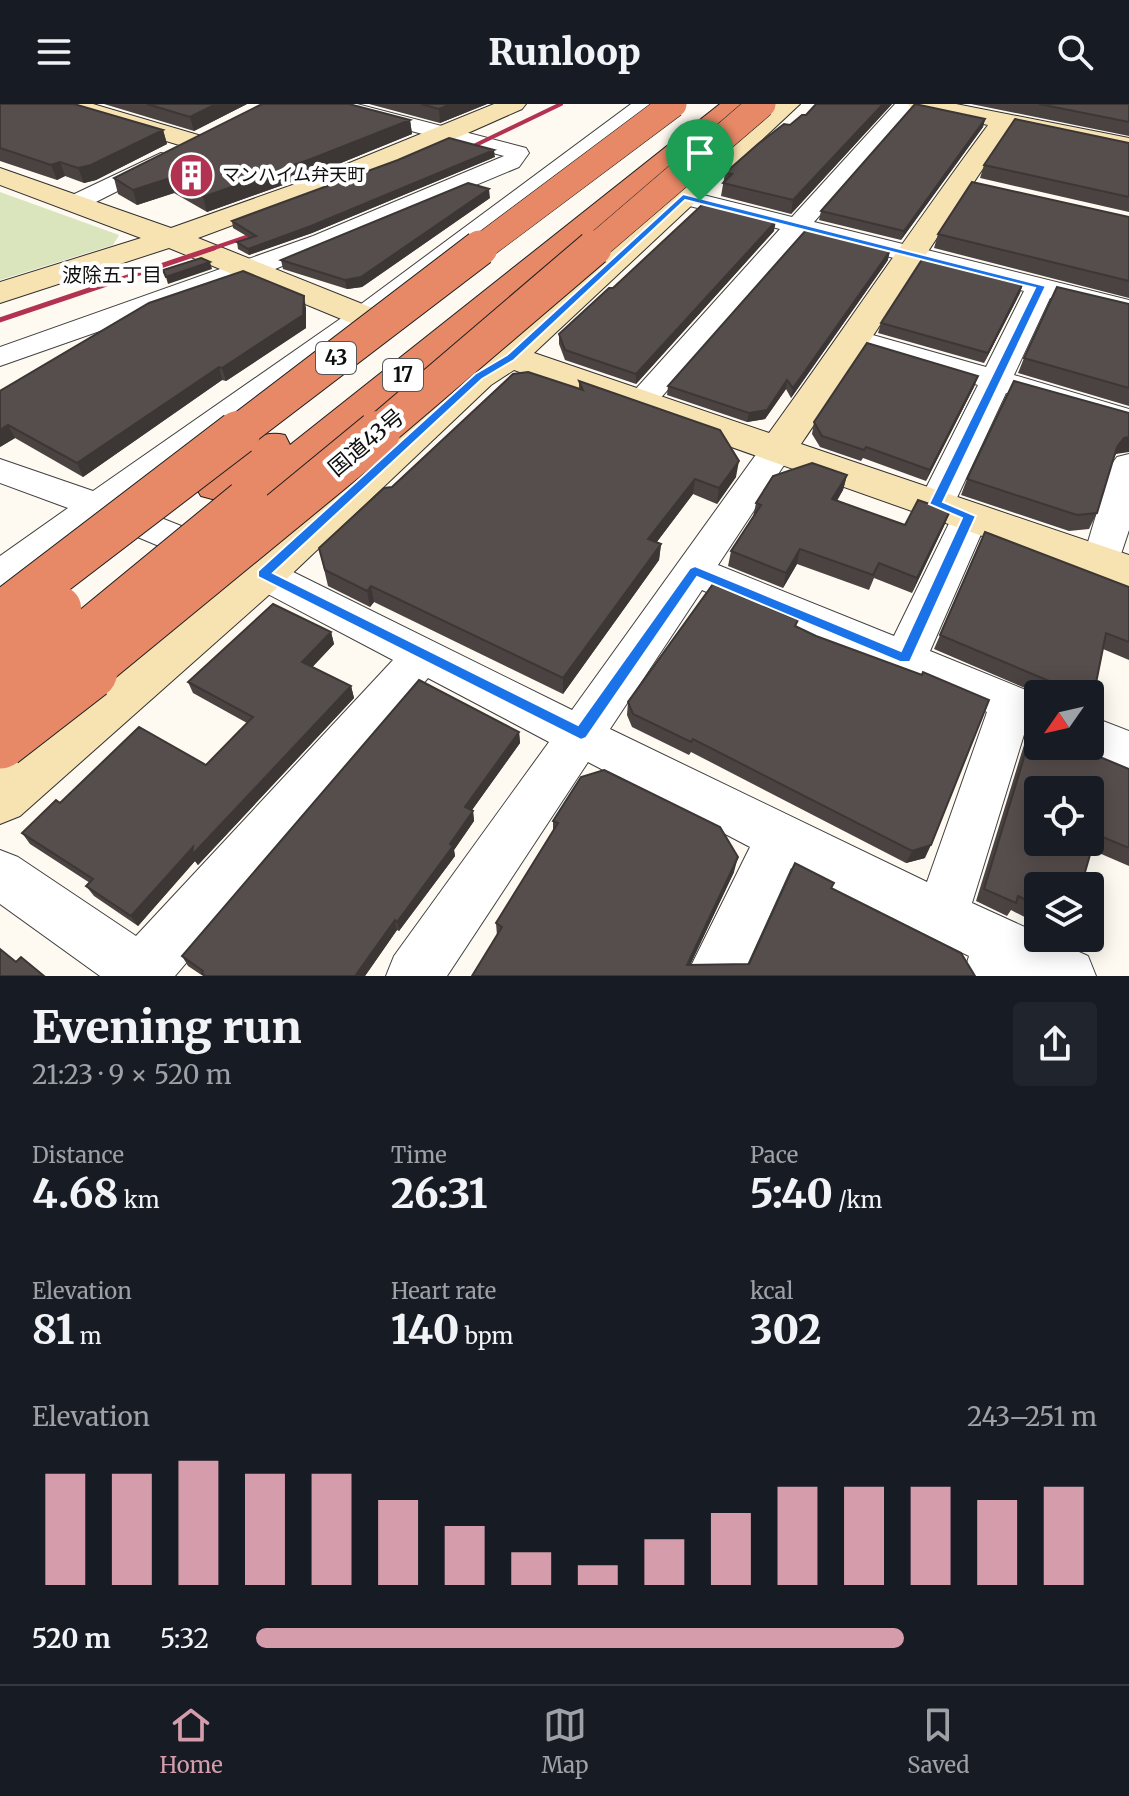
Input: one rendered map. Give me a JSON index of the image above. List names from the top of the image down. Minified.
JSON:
{"streets":{"highway":["43","17","国道43号"]},"districts":["波除五丁目"],"places":{"building":["マンハイム弁天町"]},"north":"bottom left","page":{"header":"Runloop","heading":["Evening run","21:23 · 9 × 520 m"],"stats":[["Distance","4.68 km"],["Time","26:31"],["Pace","5:40 /km"],["Elevation","81 m"],["Heart rate","140 bpm"],["kcal","302"]],"chart":["Elevation","243–251 m"],"list":[{"name":"520 m","note":"5:32"}],"tabs":["Home","Map","Saved"]}}
